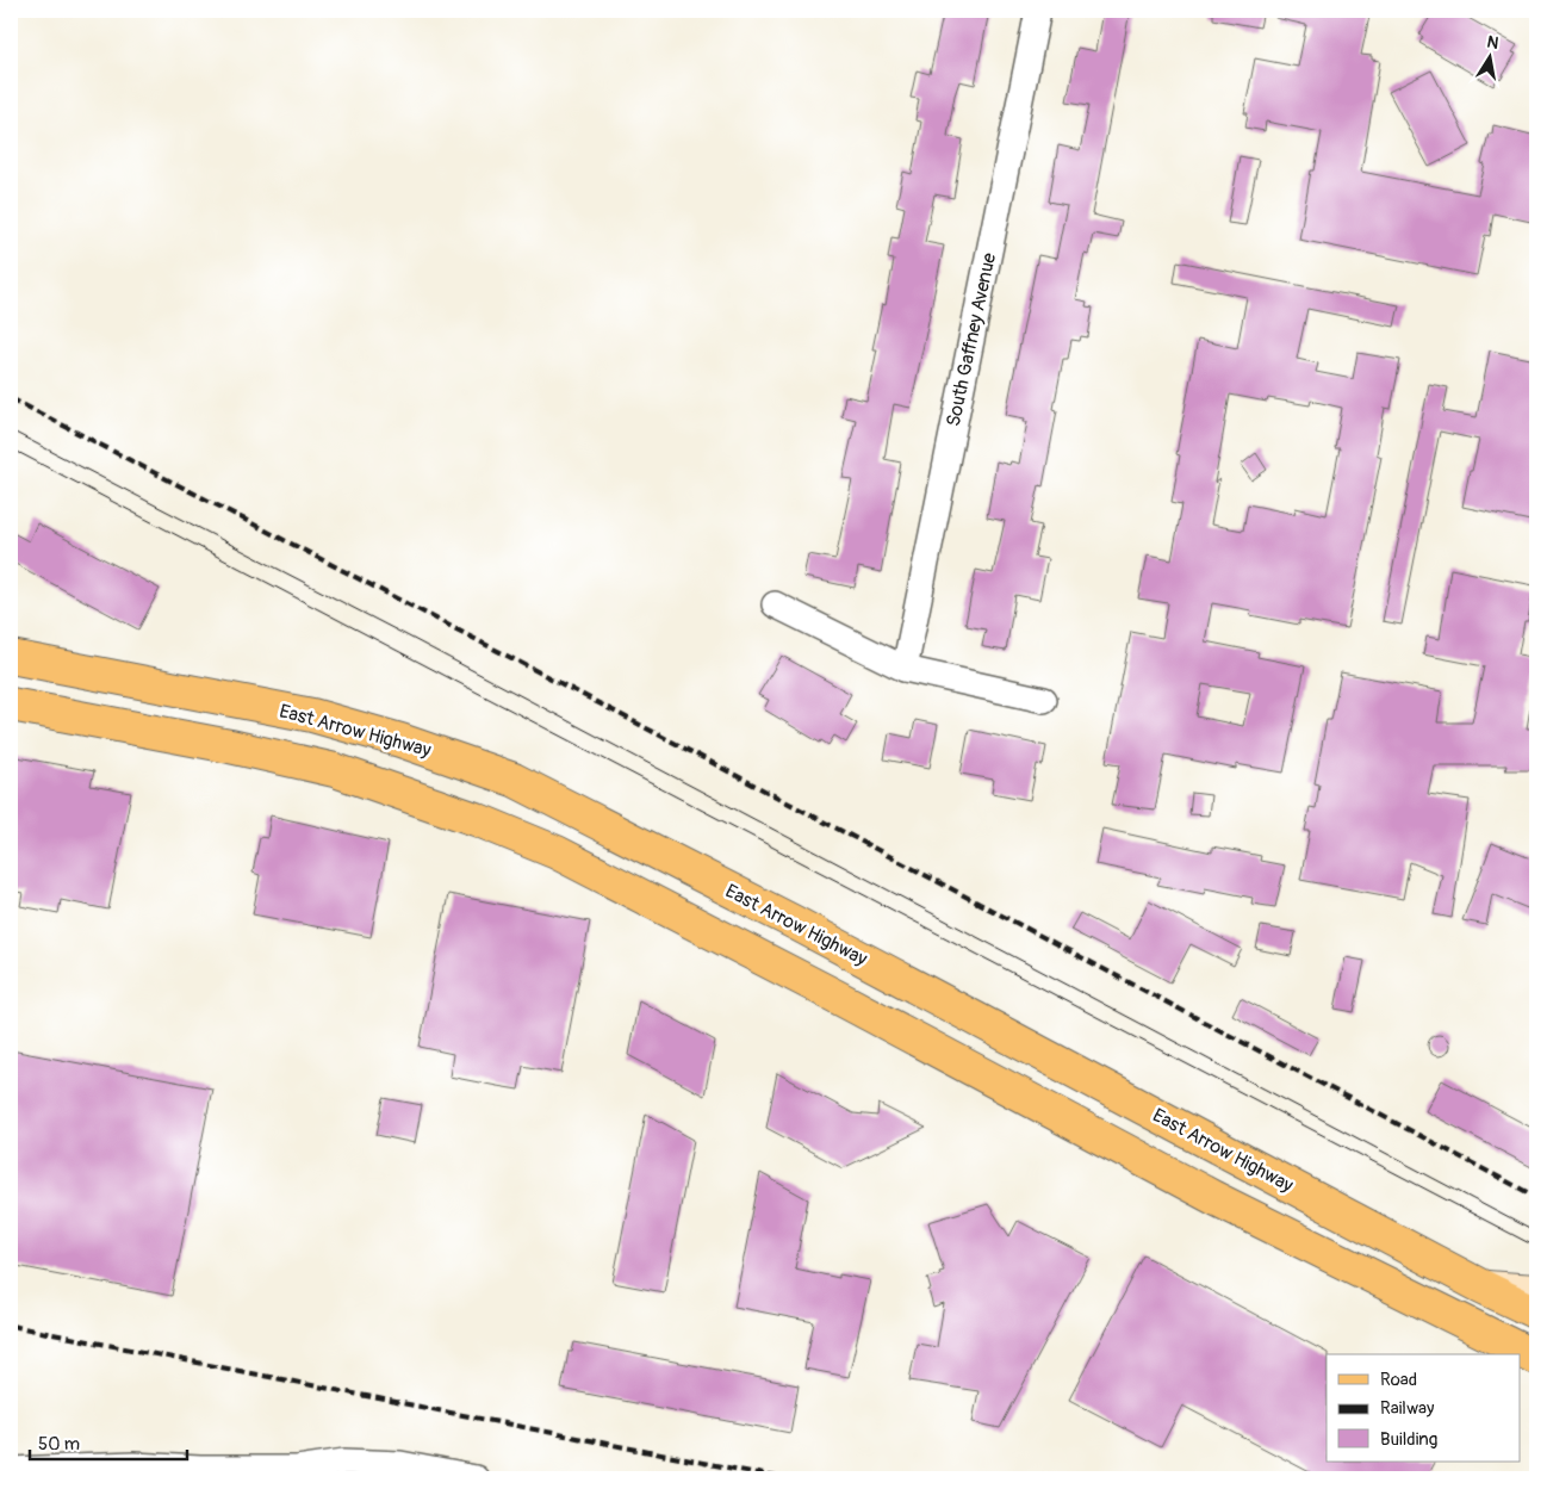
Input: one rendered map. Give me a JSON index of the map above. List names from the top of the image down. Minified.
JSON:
{"streets":{"main road":["East Arrow Highway"],"street":["South Gaffney Avenue"]},"legend":["Road","Railway","Building"],"scale_bar":"50 m","north":"top"}
